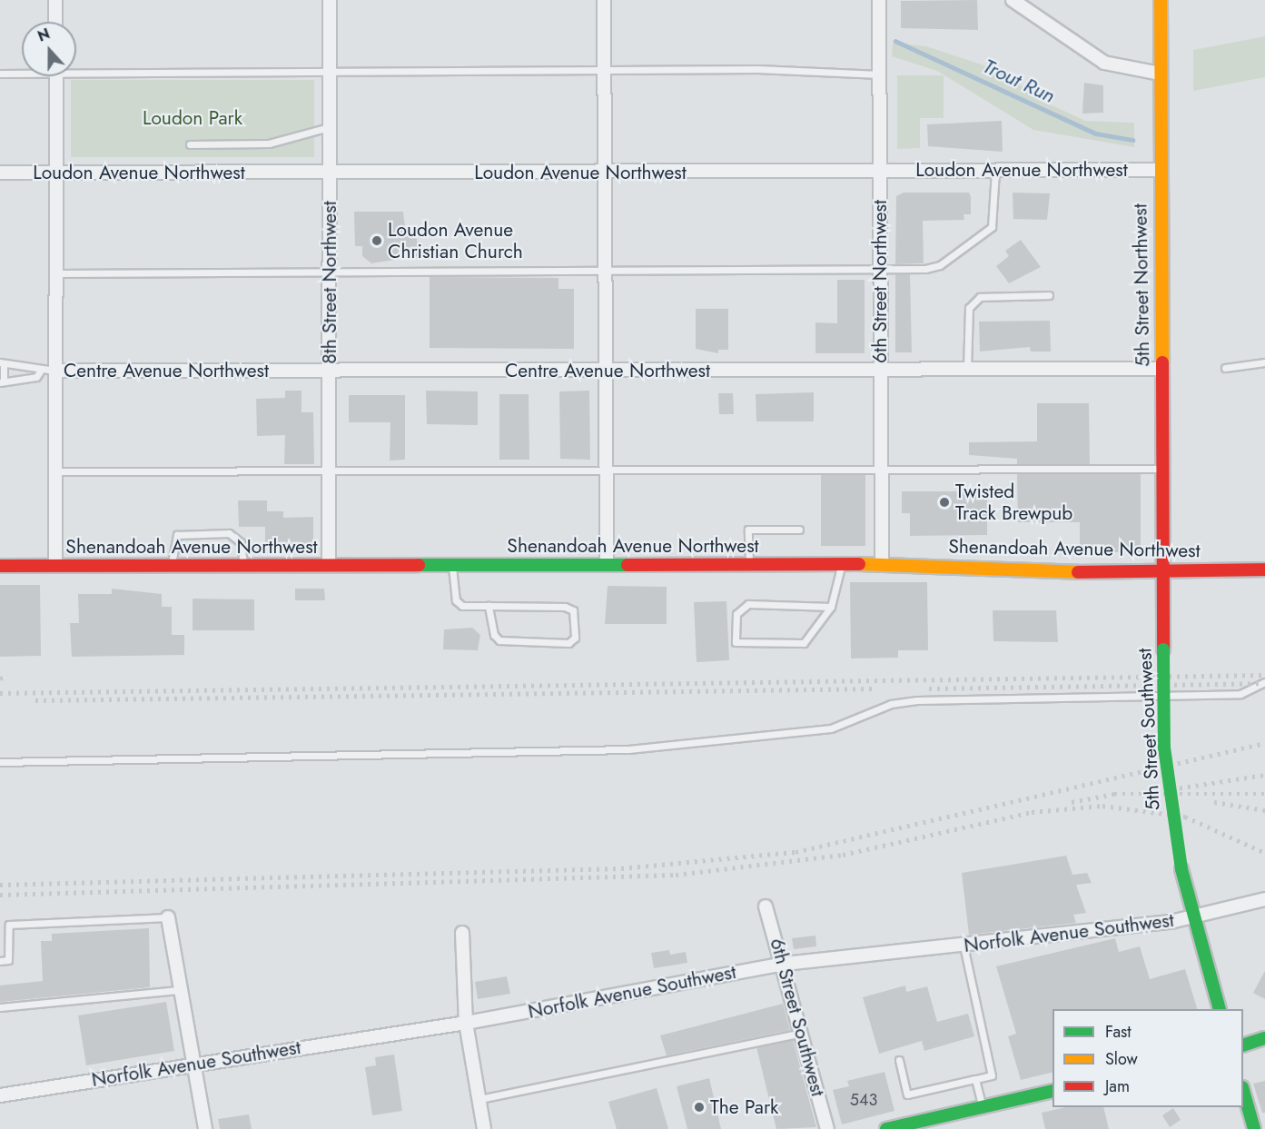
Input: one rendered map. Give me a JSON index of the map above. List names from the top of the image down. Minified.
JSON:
{"streets":{"street":["Loudon Avenue Northwest","6th Street Northwest","8th Street Northwest","5th Street Northwest","Centre Avenue Northwest","Shenandoah Avenue Northwest","5th Street Southwest","Norfolk Avenue Southwest","6th Street Southwest"]},"crossings":[["Loudon Avenue Northwest","6th Street Northwest"],["Loudon Avenue Northwest","8th Street Northwest"],["Loudon Avenue Northwest","5th Street Northwest"],["6th Street Northwest","Centre Avenue Northwest"],["6th Street Northwest","Shenandoah Avenue Northwest"],["8th Street Northwest","Centre Avenue Northwest"],["8th Street Northwest","Shenandoah Avenue Northwest"],["5th Street Northwest","Centre Avenue Northwest"],["5th Street Northwest","Shenandoah Avenue Northwest"],["5th Street Northwest","5th Street Southwest"],["Shenandoah Avenue Northwest","5th Street Southwest"],["5th Street Southwest","Norfolk Avenue Southwest"],["Norfolk Avenue Southwest","6th Street Southwest"]],"water":["Trout Run"],"parks":["Loudon Park"],"places":["Loudon Avenue Christian Church","Twisted Track Brewpub","The Park"],"house_numbers":["543"],"legend":["Fast","Slow","Jam"],"north":"top"}
